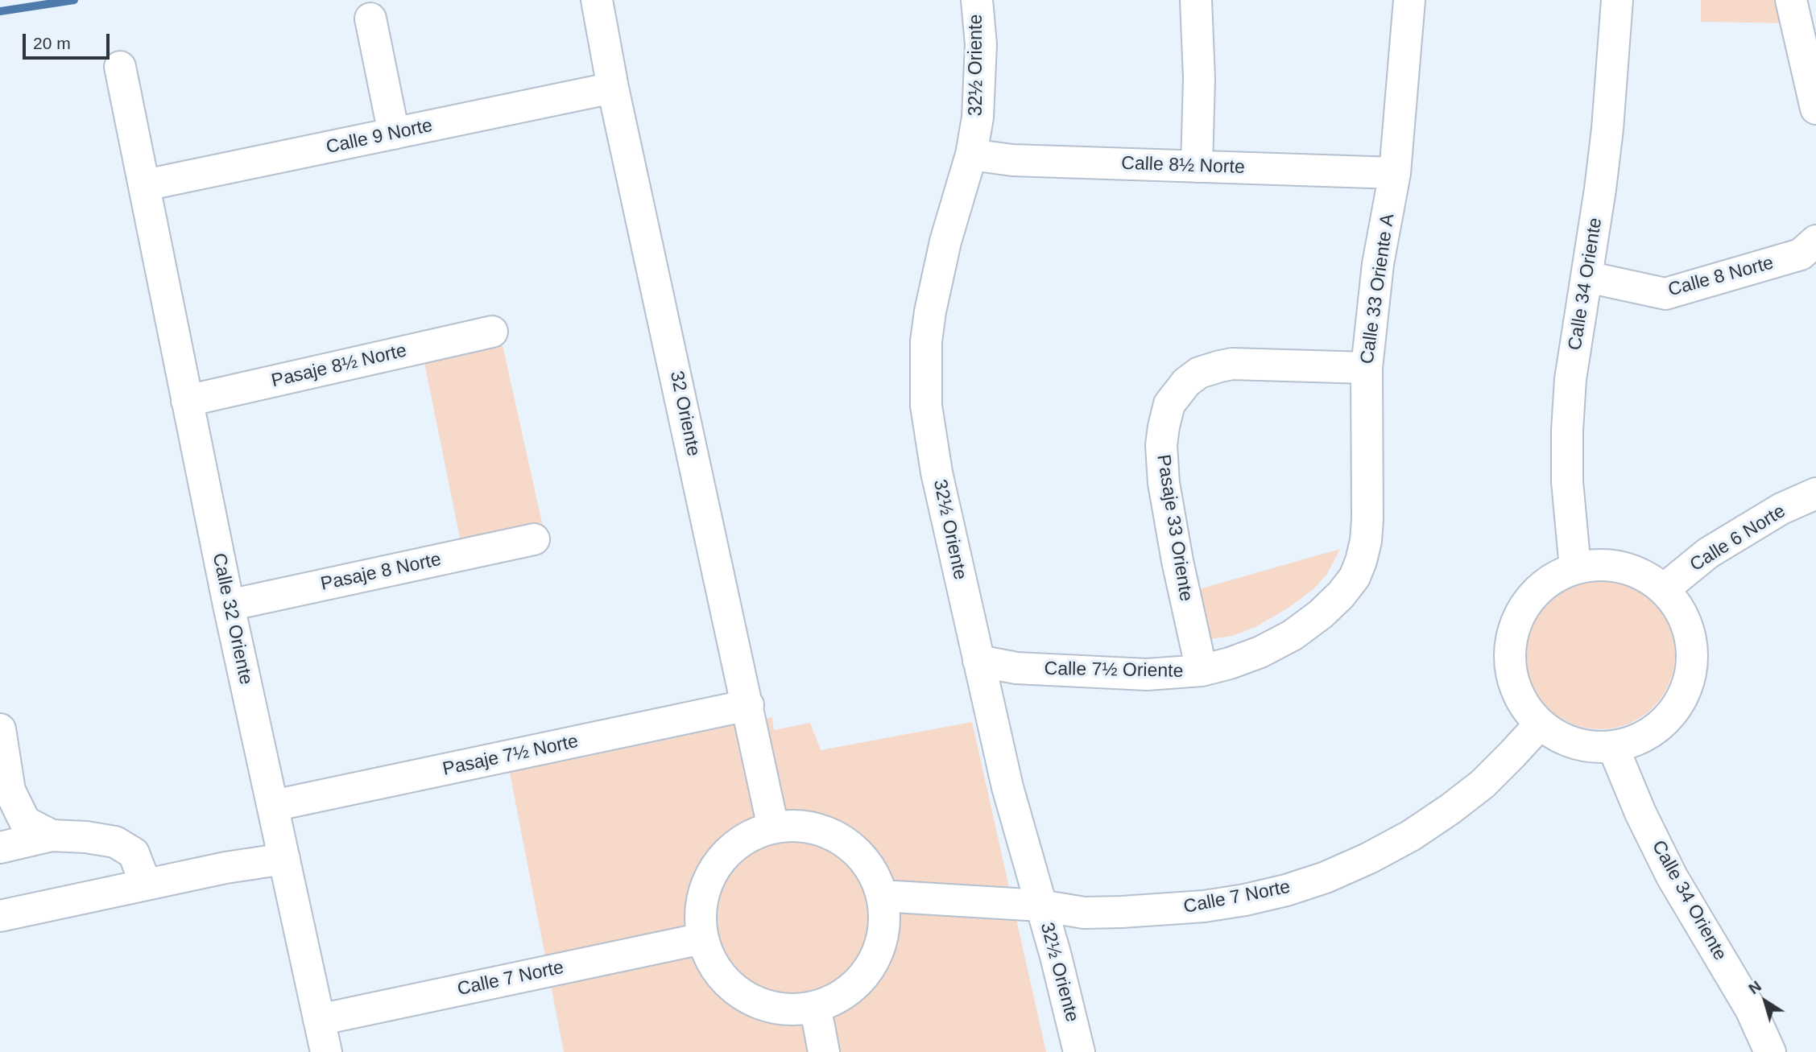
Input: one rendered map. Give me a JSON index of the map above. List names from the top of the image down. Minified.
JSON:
{"streets":{"street":["32½ Oriente","Calle 9 Norte","Calle 8½ Norte","Calle 8 Norte","Calle 34 Oriente","Calle 33 Oriente A","Pasaje 8½ Norte","32 Oriente","Pasaje 33 Oriente","Calle 6 Norte","Pasaje 8 Norte","Calle 32 Oriente","Calle 7½ Oriente","Pasaje 7½ Norte","Calle 7 Norte"]},"crossings":[["32½ Oriente","Calle 8½ Norte"],["32½ Oriente","Calle 7½ Oriente"],["32½ Oriente","Calle 7 Norte"],["Calle 9 Norte","32 Oriente"],["Calle 9 Norte","Calle 32 Oriente"],["Calle 8½ Norte","Calle 33 Oriente A"],["Calle 8 Norte","Calle 34 Oriente"],["Calle 34 Oriente","Calle 6 Norte"],["Calle 34 Oriente","Calle 7 Norte"],["Calle 33 Oriente A","Pasaje 33 Oriente"],["Calle 33 Oriente A","Calle 7½ Oriente"],["Pasaje 8½ Norte","Calle 32 Oriente"],["32 Oriente","Pasaje 7½ Norte"],["32 Oriente","Calle 7 Norte"],["Pasaje 33 Oriente","Calle 7½ Oriente"],["Calle 6 Norte","Calle 7 Norte"],["Pasaje 8 Norte","Calle 32 Oriente"],["Calle 32 Oriente","Pasaje 7½ Norte"],["Calle 32 Oriente","Calle 7 Norte"]],"scale_bar":"20 m","north":"top left"}
